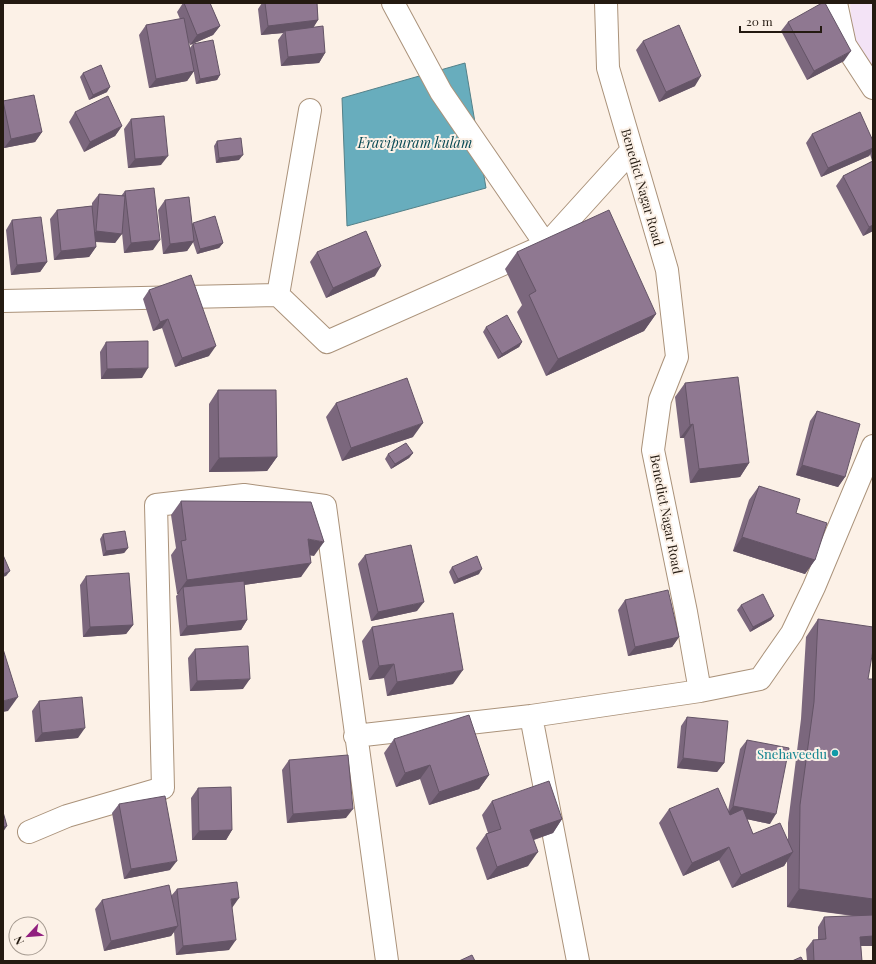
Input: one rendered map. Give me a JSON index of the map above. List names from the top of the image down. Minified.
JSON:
{"streets":{"street":["Benedict Nagar Road"]},"water":["Eravipuram kulam"],"places":["Snehaveedu"],"scale_bar":"20 m","north":"bottom left"}
